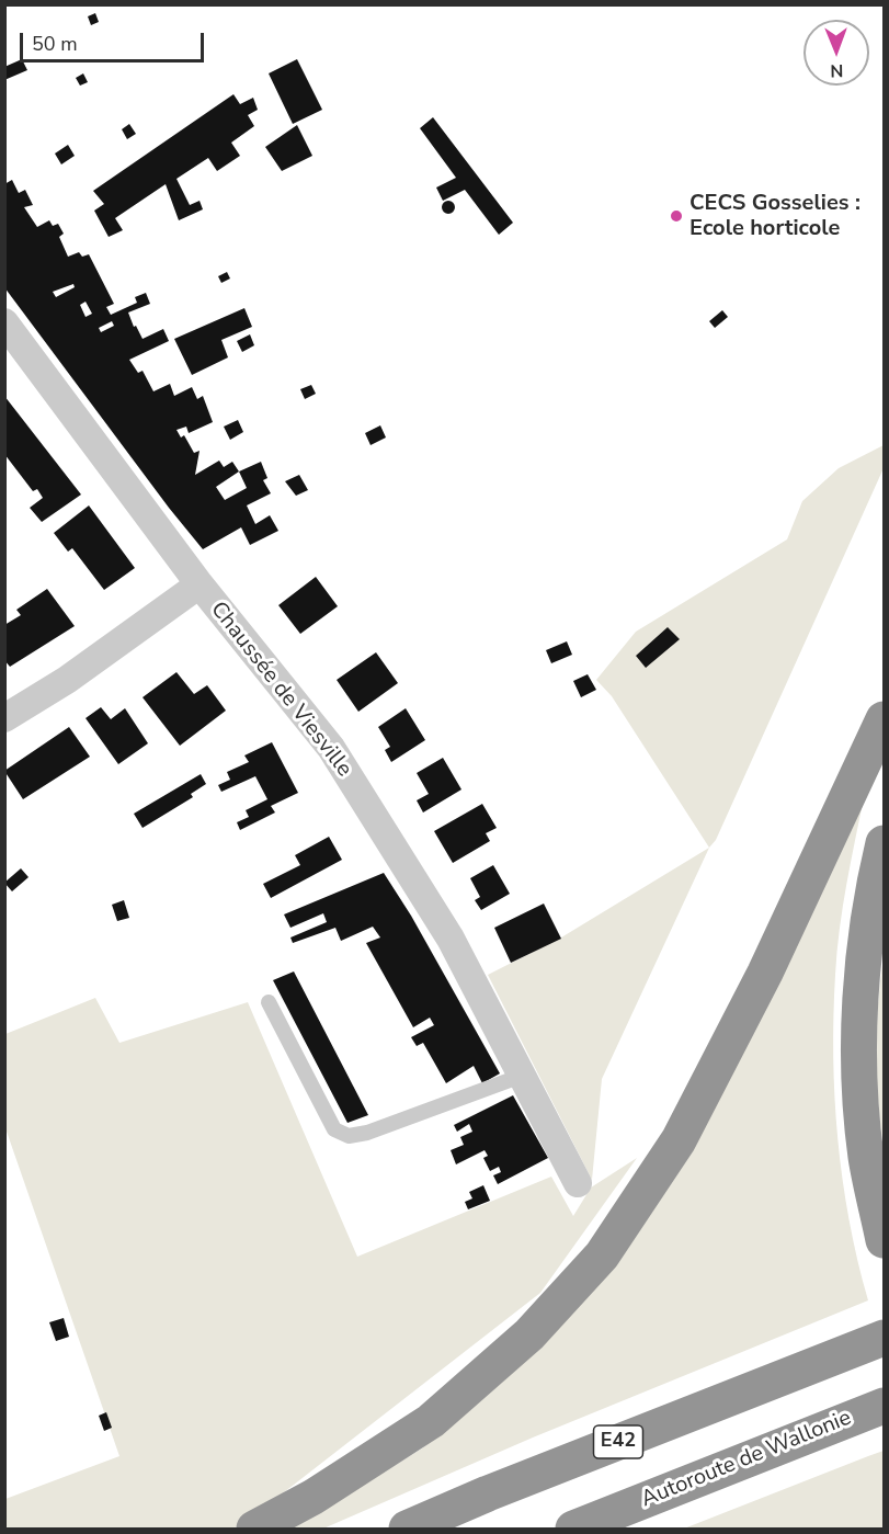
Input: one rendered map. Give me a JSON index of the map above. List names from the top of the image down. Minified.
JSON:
{"streets":{"highway":["E42","Autoroute de Wallonie"],"street":["Chaussée de Viesville"]},"places":["CECS Gosselies : Ecole horticole"],"scale_bar":"50 m","north":"bottom"}
